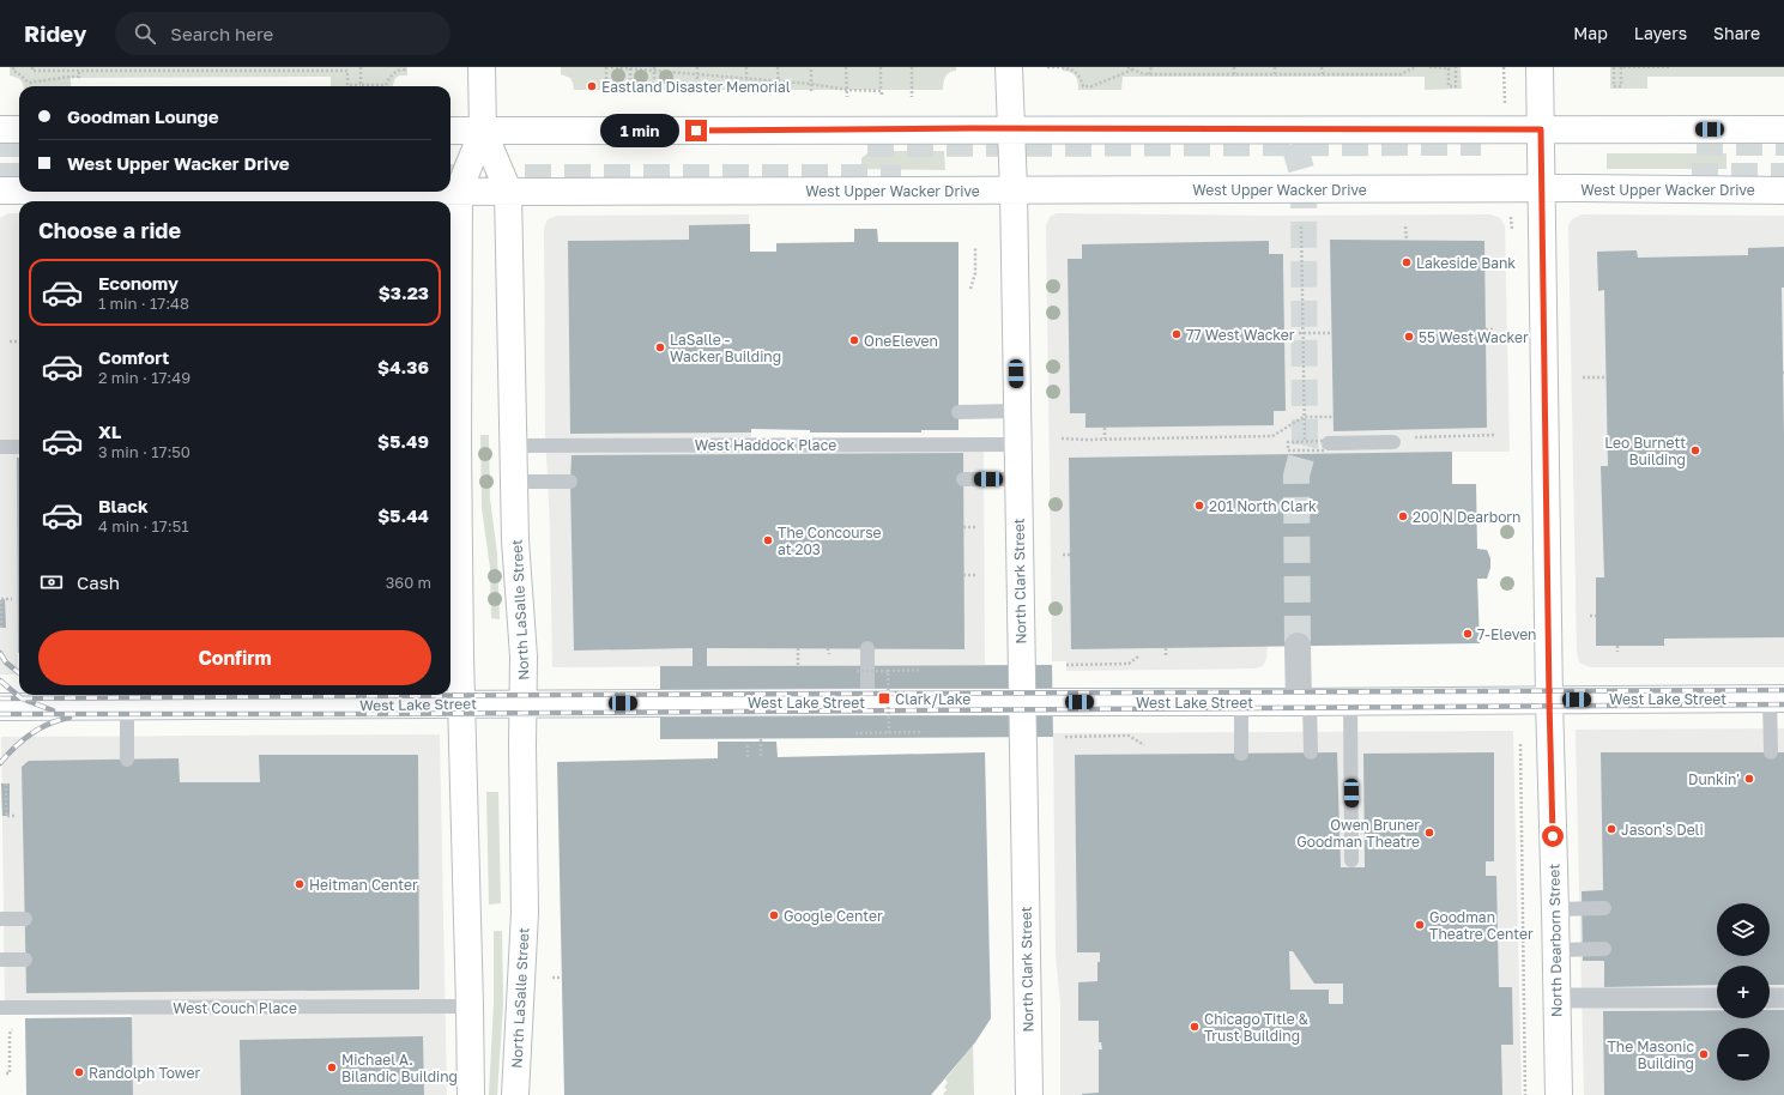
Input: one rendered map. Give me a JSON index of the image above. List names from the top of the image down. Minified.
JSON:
{"streets":{"main road":["West Upper Wacker Drive","North Clark Street","North LaSalle Street","West Lake Street","North Dearborn Street"],"lane":["West Haddock Place","West Couch Place"]},"crossings":[["West Upper Wacker Drive","North Clark Street"],["West Upper Wacker Drive","North LaSalle Street"],["West Upper Wacker Drive","North Dearborn Street"],["West Haddock Place","North Clark Street"],["West Haddock Place","North LaSalle Street"],["North Clark Street","West Lake Street"],["North LaSalle Street","West Lake Street"],["North LaSalle Street","West Couch Place"],["West Lake Street","North Dearborn Street"]],"places":{"other":["Eastland Disaster Memorial","Lakeside Bank","77 West Wacker","55 West Wacker","OneEleven","LaSalle - Wacker Building","Leo Burnett Building","201 North Clark","200 N Dearborn","The Concourse at 203","7-Eleven","Dunkin'","Jason's Deli","Owen Bruner Goodman Theatre","Heitman Center","Google Center","Goodman Theatre Center","Chicago Title & Trust Building","The Masonic Building","Michael A. Bilandic Building","Randolph Tower"],"transit":["Clark/Lake"]},"page":{"header":"Ridey","search":"Search here","nav":["Map","Layers","Share"],"banner":["Goodman Lounge","West Upper Wacker Drive"],"bubble":"1 min","heading":"Choose a ride","list":[{"name":"Economy","note":"1 min · 17:48","value":"$3.23"},{"name":"Comfort","note":"2 min · 17:49","value":"$4.36"},{"name":"XL","note":"3 min · 17:50","value":"$5.49"},{"name":"Black","note":"4 min · 17:51","value":"$5.44"}],"pay":["Cash","360 m"],"buttons":"Confirm","map_buttons":["+","−"]}}
